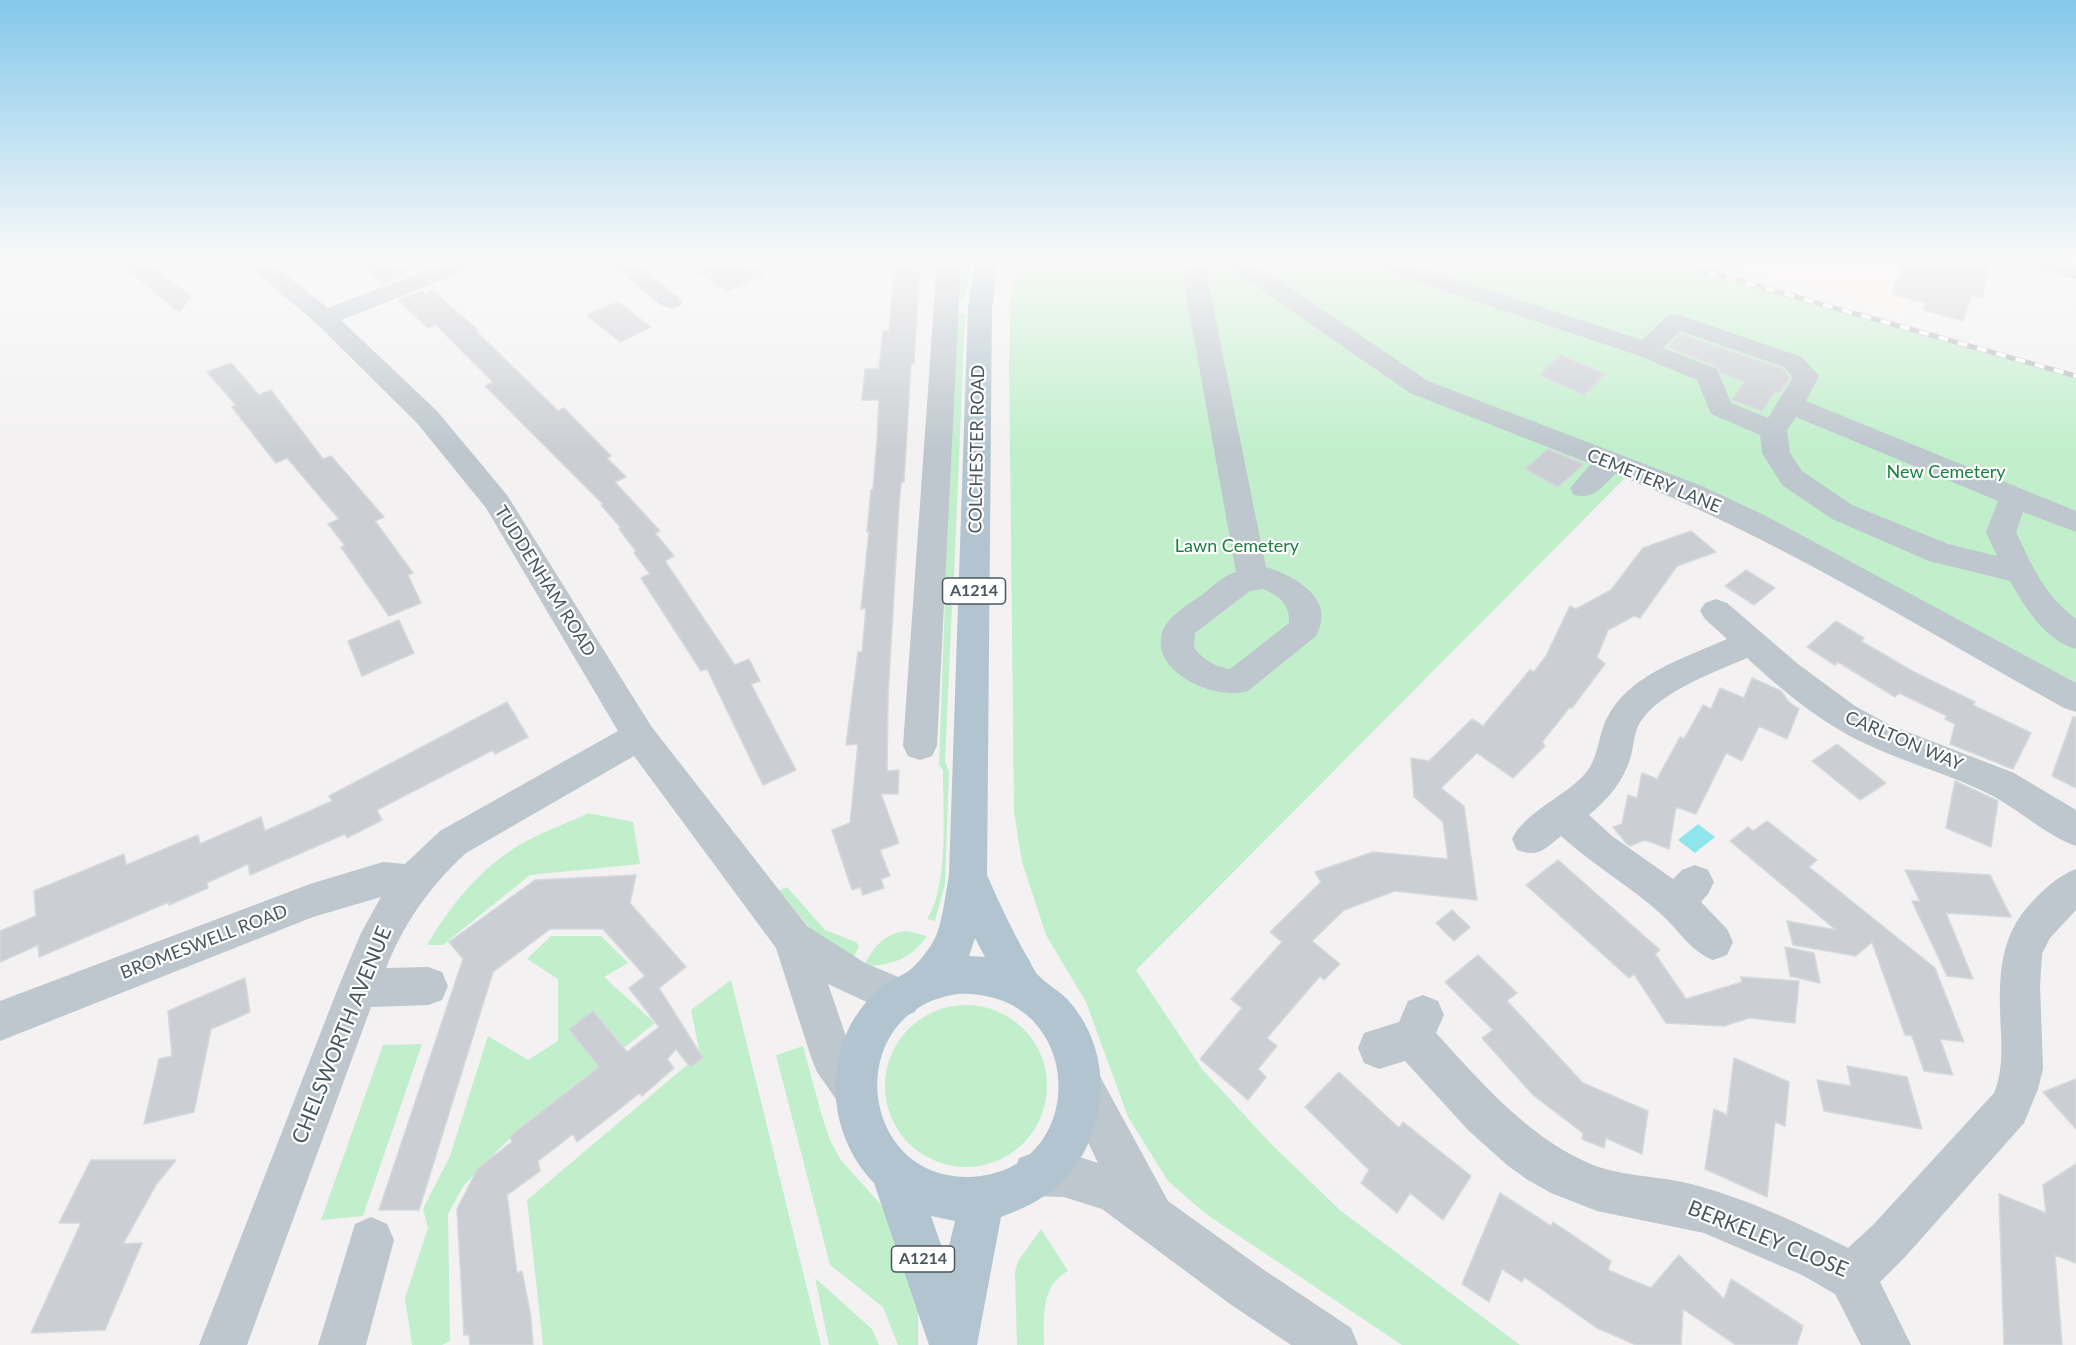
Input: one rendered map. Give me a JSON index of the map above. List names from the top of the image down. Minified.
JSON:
{"streets":{"main road":["COLCHESTER ROAD","A1214"],"street":["CEMETERY LANE","TUDDENHAM ROAD","CARLTON WAY","BROMESWELL ROAD","CHELSWORTH AVENUE","BERKELEY CLOSE"]},"crossings":[["COLCHESTER ROAD","TUDDENHAM ROAD"],["COLCHESTER ROAD","A1214"],["TUDDENHAM ROAD","CHELSWORTH AVENUE"],["BROMESWELL ROAD","CHELSWORTH AVENUE"]],"parks":["New Cemetery","Lawn Cemetery"]}
